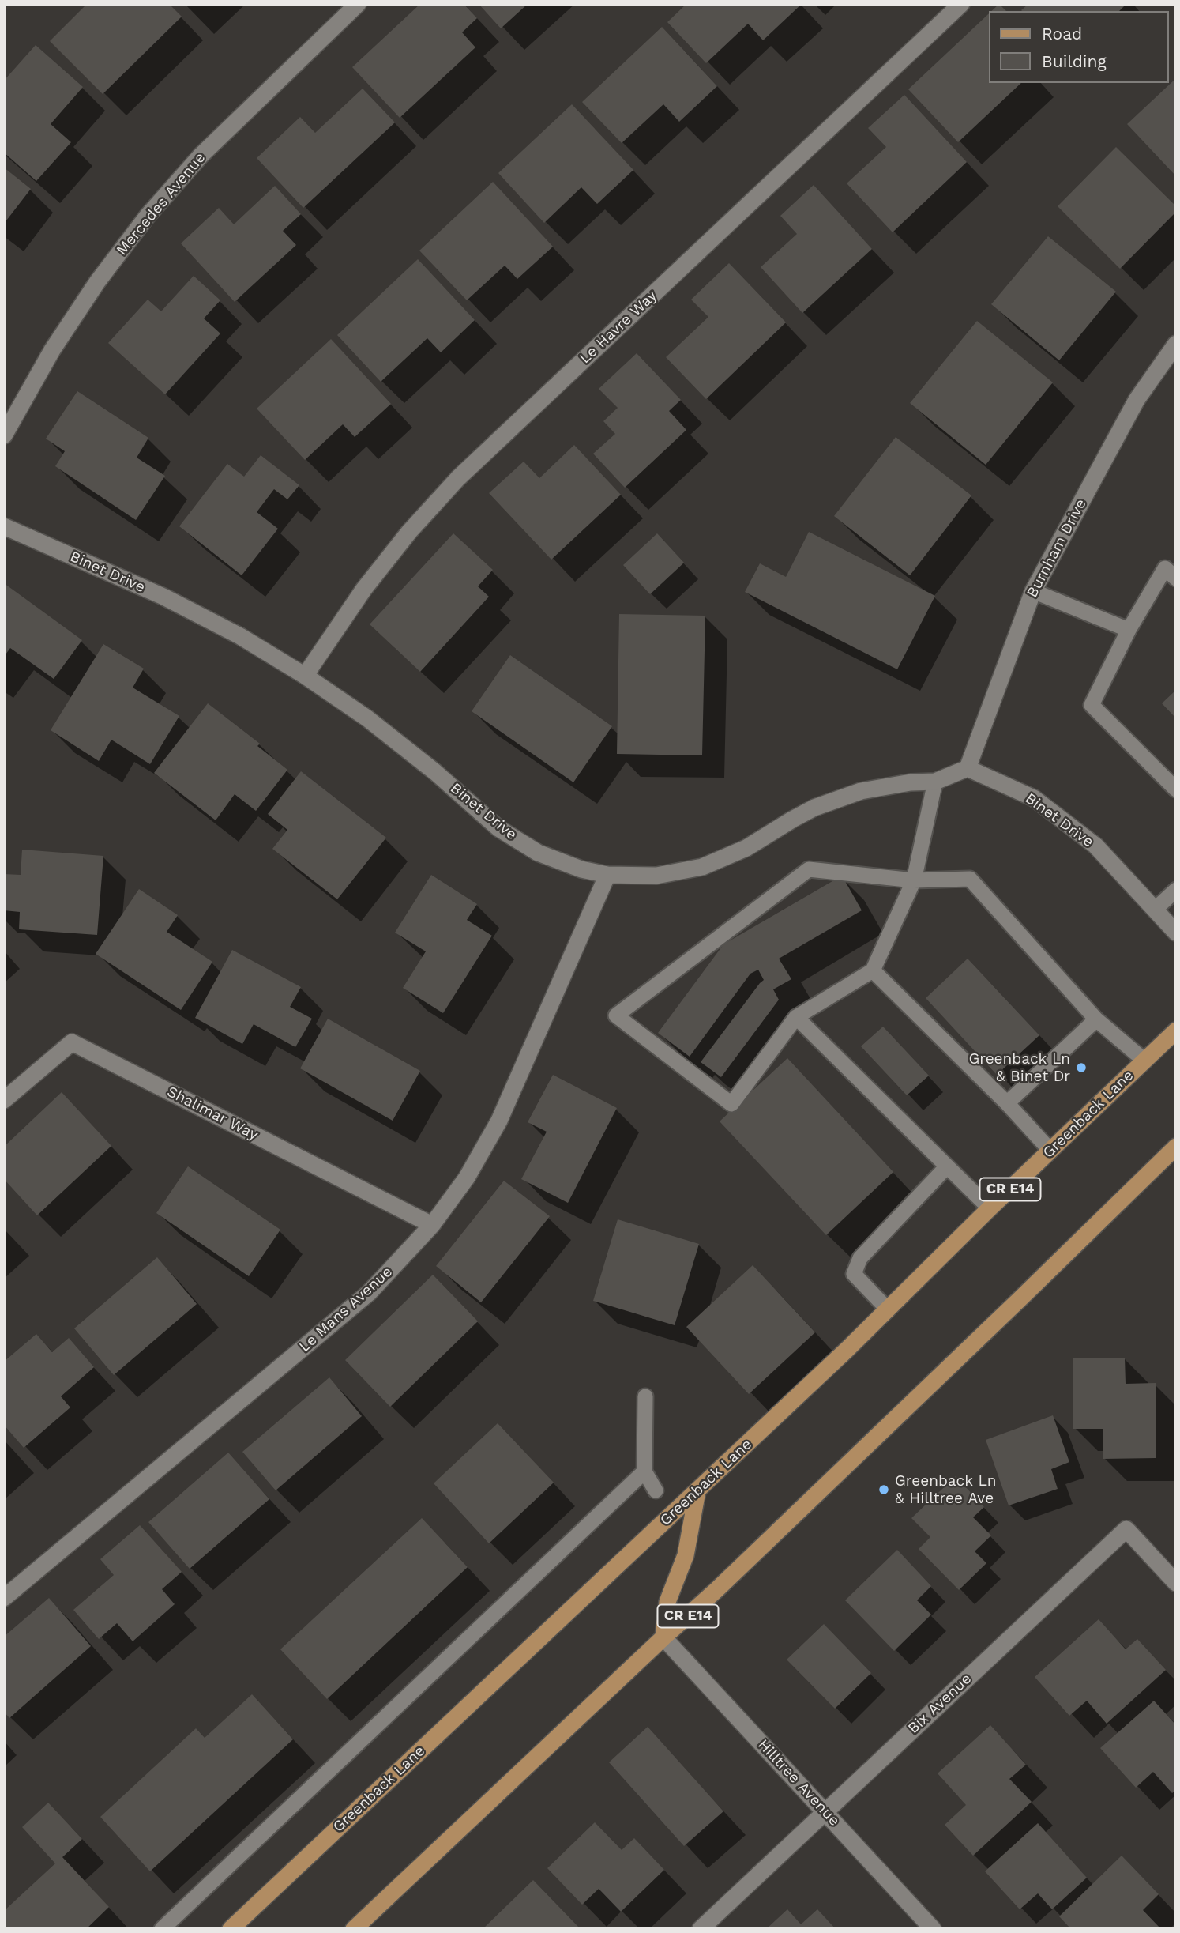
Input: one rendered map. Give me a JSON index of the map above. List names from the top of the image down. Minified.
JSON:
{"streets":{"main road":["Greenback Lane","CR E14"],"street":["Mercedes Avenue","Le Havre Way","Burnham Drive","Binet Drive","Shalimar Way","Le Mans Avenue","Bix Avenue","Hilltree Avenue"]},"crossings":[["Le Havre Way","Binet Drive"],["Burnham Drive","Binet Drive"],["Binet Drive","Le Mans Avenue"],["Shalimar Way","Le Mans Avenue"],["CR E14","Hilltree Avenue"],["Bix Avenue","Hilltree Avenue"]],"places":["Greenback Ln & Binet Dr","Greenback Ln & Hilltree Ave"],"legend":["Road","Building"]}
